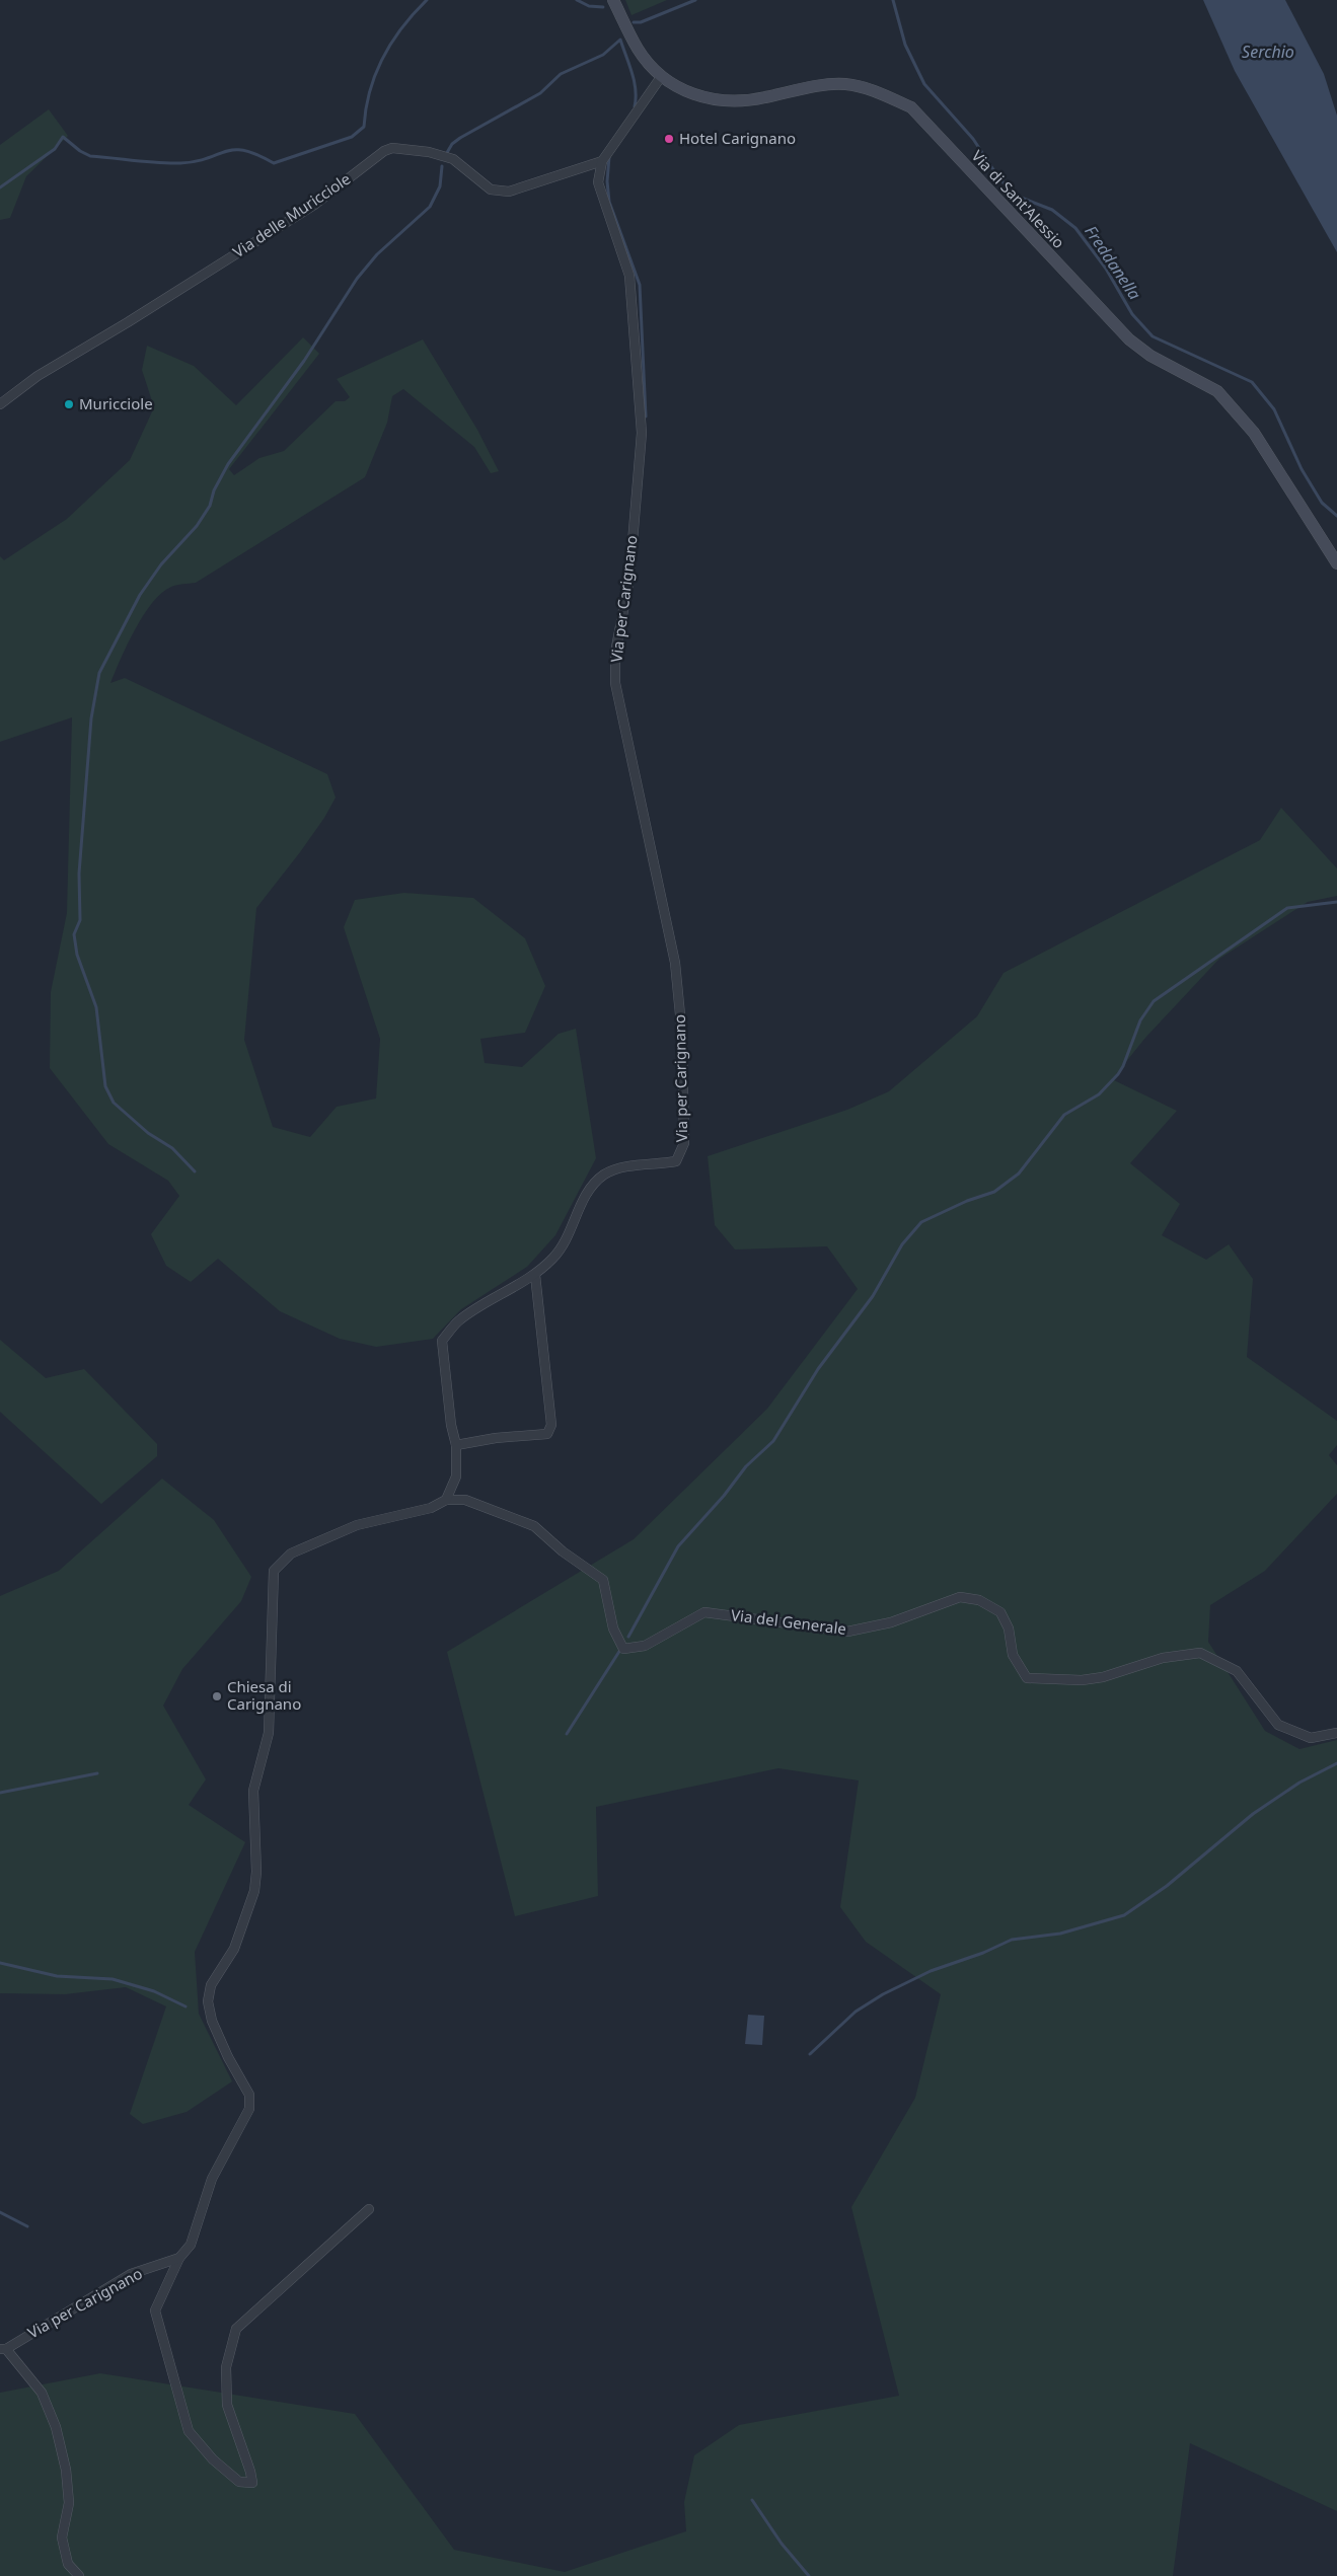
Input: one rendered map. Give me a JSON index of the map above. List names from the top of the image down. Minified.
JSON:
{"streets":{"street":["Via di Sant'Alessio","Via delle Muricciole","Via per Carignano","Via del Generale"]},"crossings":[["Via di Sant'Alessio","Via per Carignano"],["Via delle Muricciole","Via per Carignano"],["Via per Carignano","Via del Generale"]],"water":["Serchio","Freddanella"],"places":["Hotel Carignano","Muricciole","Chiesa di Carignano"]}
